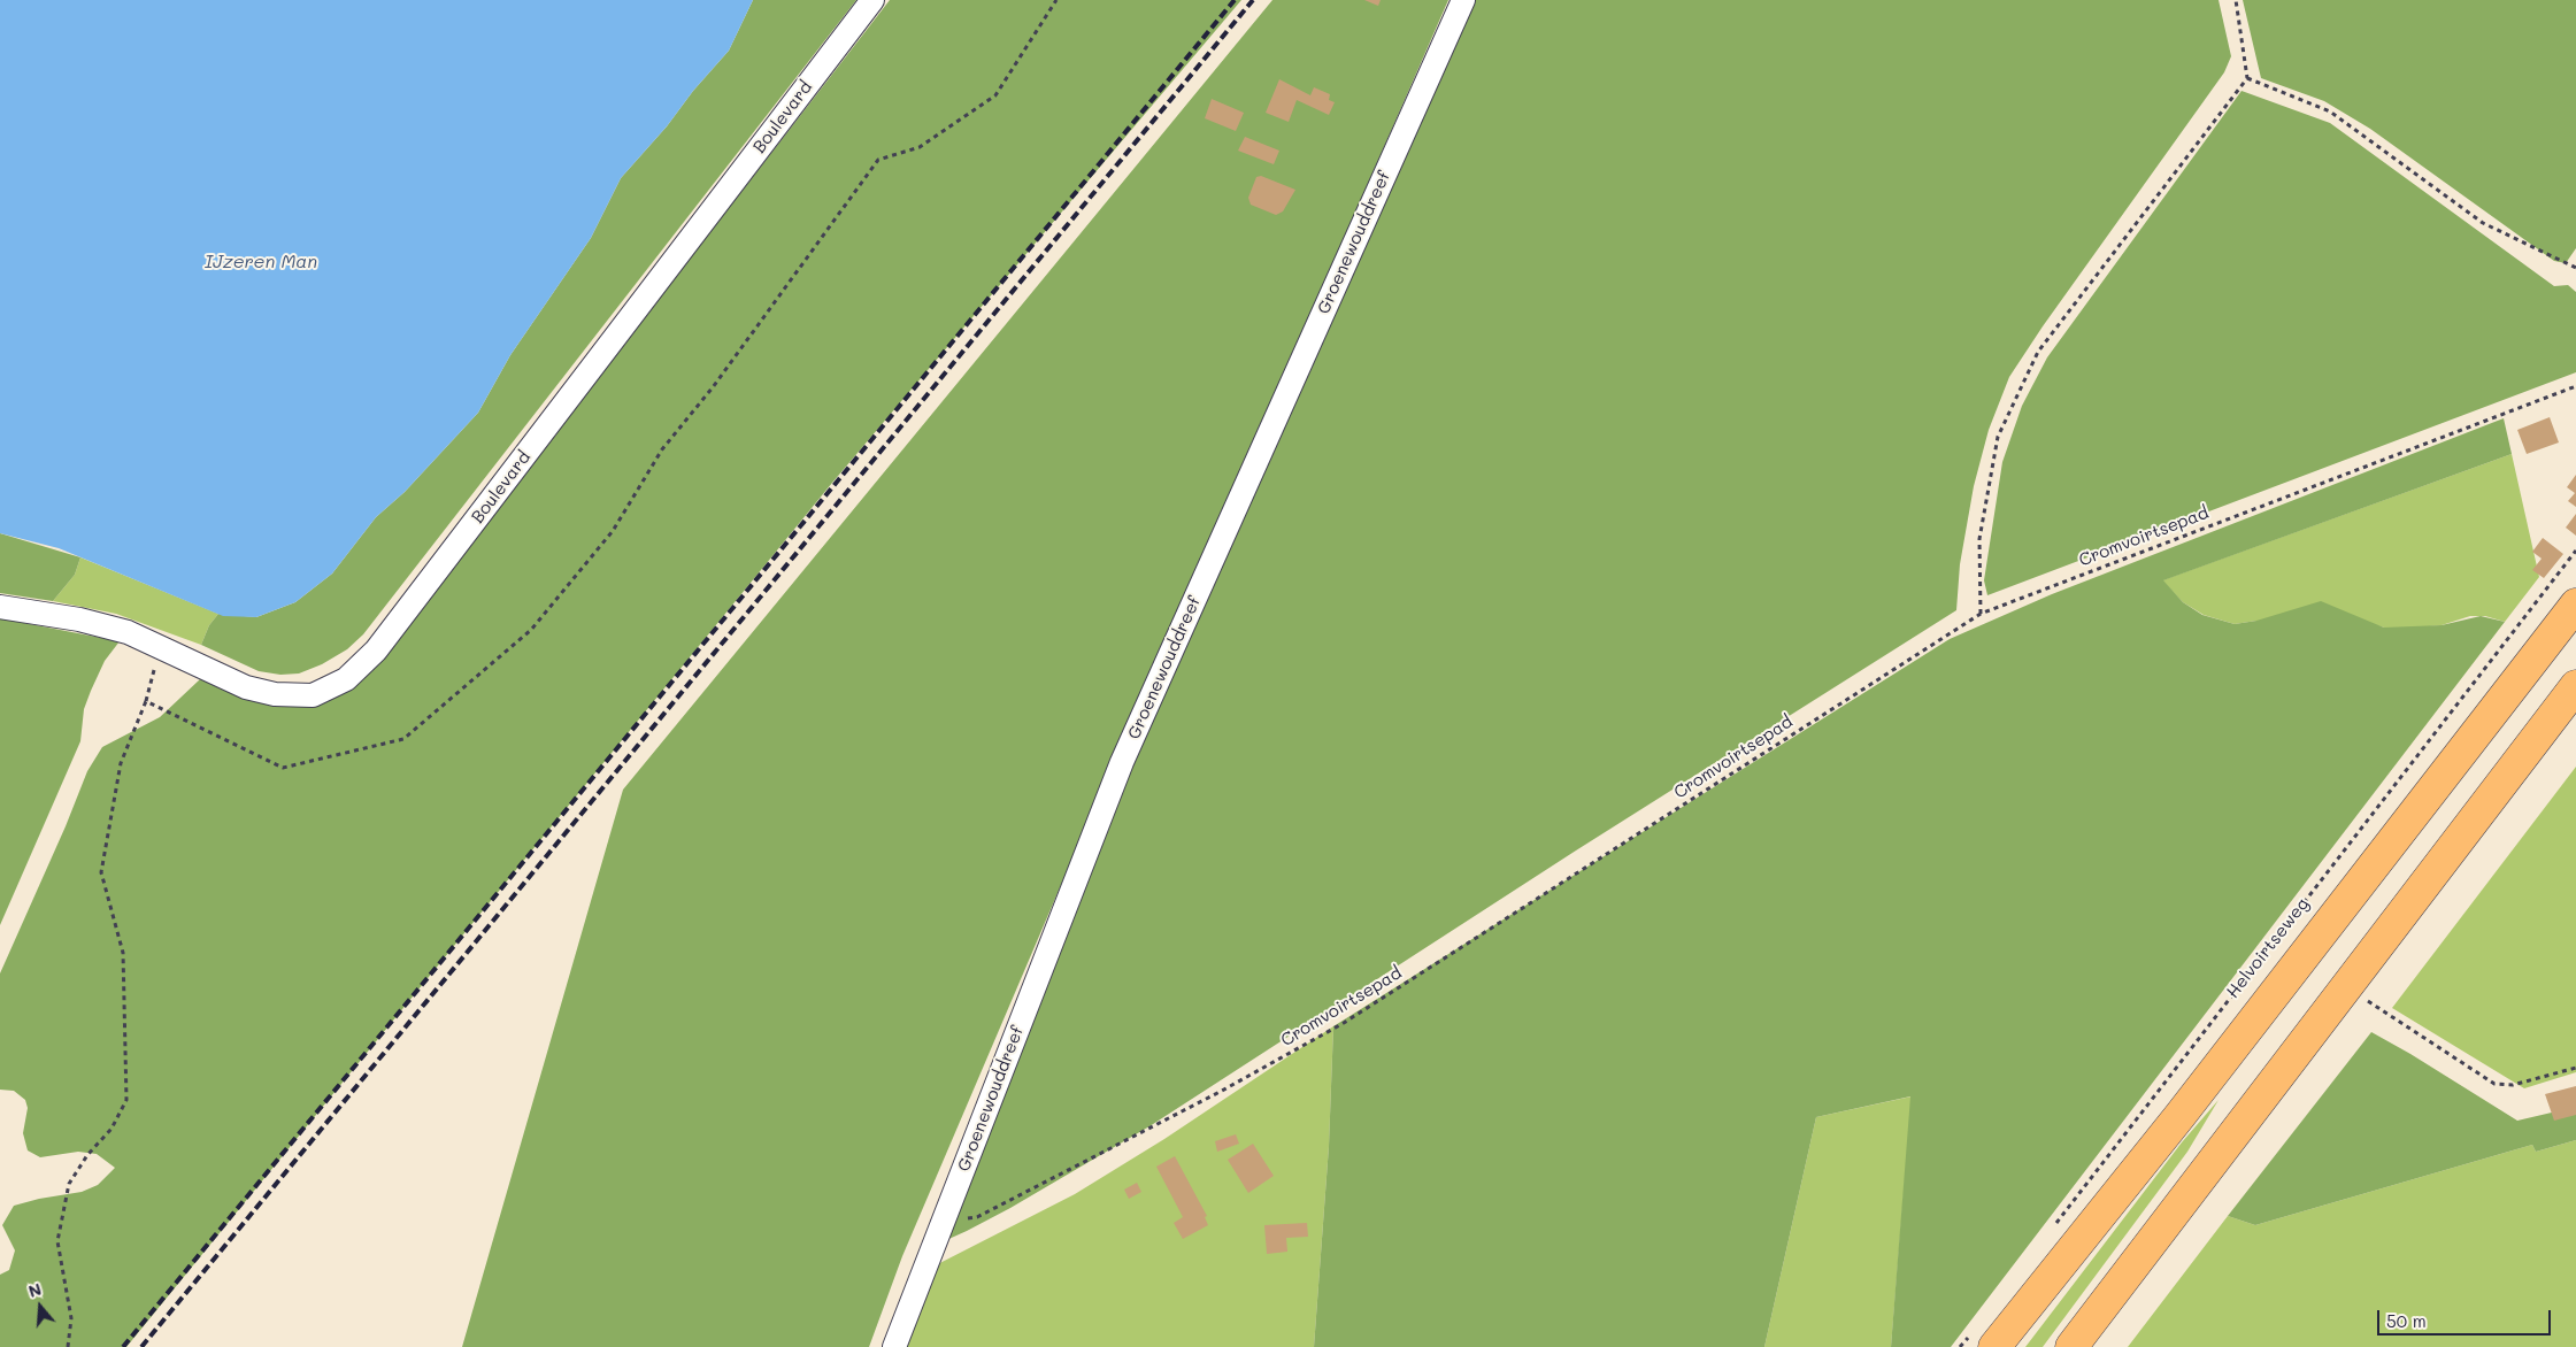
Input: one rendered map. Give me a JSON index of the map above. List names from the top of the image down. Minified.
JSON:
{"streets":{"main road":["Helvoirtseweg"],"street":["Boulevard","Groenewouddreef"],"path":["Cromvoirtsepad"]},"crossings":[["Groenewouddreef","Cromvoirtsepad"]],"water":["IJzeren Man"],"scale_bar":"50 m","north":"top"}
